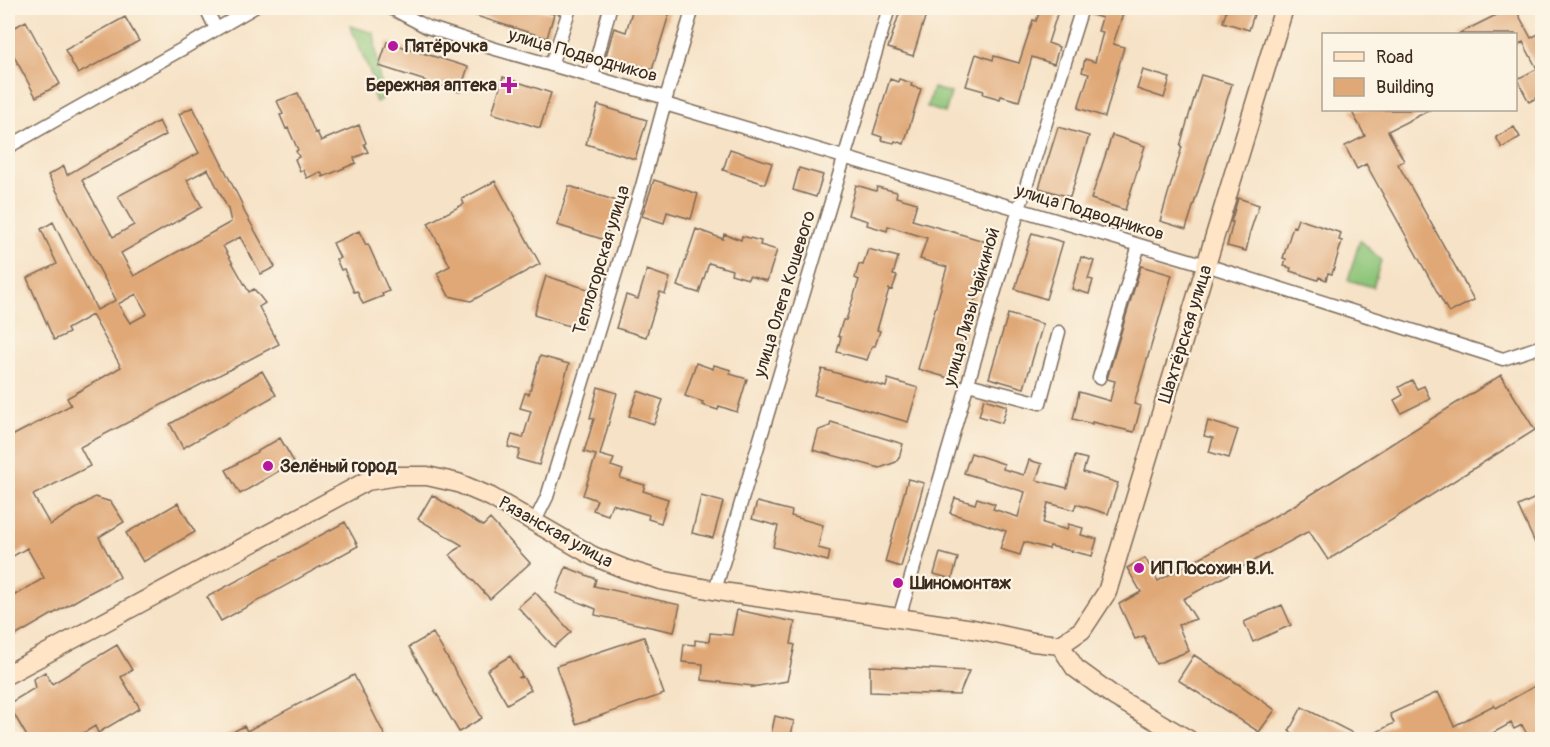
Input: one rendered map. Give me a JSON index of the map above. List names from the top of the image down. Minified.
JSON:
{"streets":{"main road":["Шахтёрская улица","Рязанская улица"],"street":["улица Подводников","Теплогорская улица","улица Олега Кошевого","улица Лизы Чайкиной"]},"crossings":[["улица Подводников","Теплогорская улица"],["улица Подводников","улица Олега Кошевого"],["улица Подводников","улица Лизы Чайкиной"],["улица Подводников","Шахтёрская улица"],["Теплогорская улица","Рязанская улица"],["улица Олега Кошевого","Рязанская улица"],["улица Лизы Чайкиной","Рязанская улица"],["Шахтёрская улица","Рязанская улица"]],"places":{"other":["Пятёрочка","Зелёный город","ИП Посохин В.И.","Шиномонтаж"],"health":["Бережная аптека"]},"legend":["Road","Building"]}
